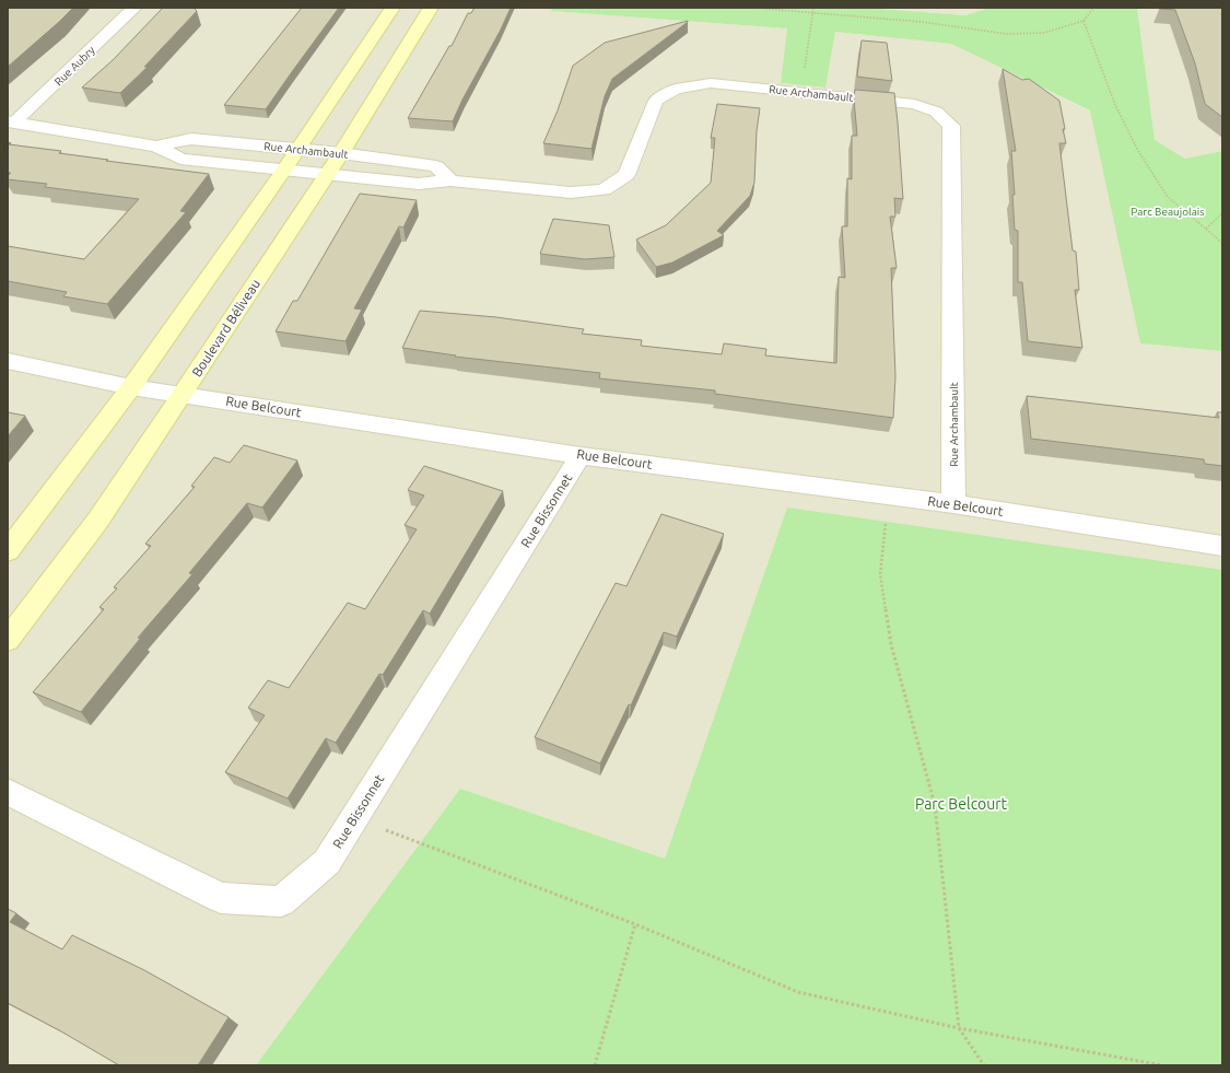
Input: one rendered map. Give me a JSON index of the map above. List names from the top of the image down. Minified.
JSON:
{"streets":{"street":["Rue Aubry","Rue Archambault","Boulevard Béliveau","Rue Belcourt","Rue Bissonnet"]},"crossings":[["Rue Aubry","Rue Archambault"],["Rue Archambault","Boulevard Béliveau"],["Rue Archambault","Rue Belcourt"],["Boulevard Béliveau","Rue Belcourt"],["Rue Belcourt","Rue Bissonnet"]],"parks":["Parc Beaujolais","Parc Belcourt"]}
